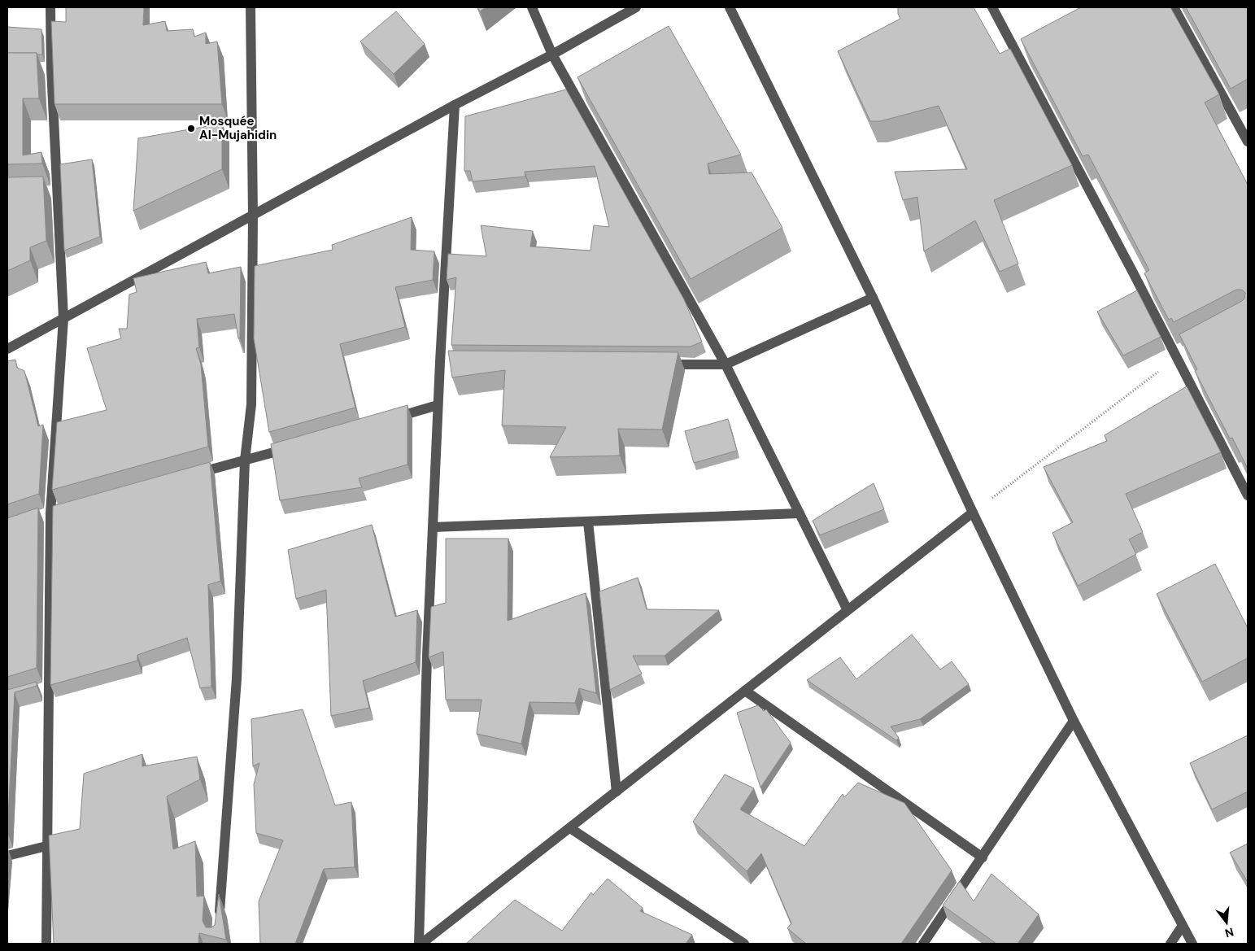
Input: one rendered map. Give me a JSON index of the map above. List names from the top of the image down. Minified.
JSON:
{"places":["Mosquée Al-Mujahidin"],"north":"bottom"}
